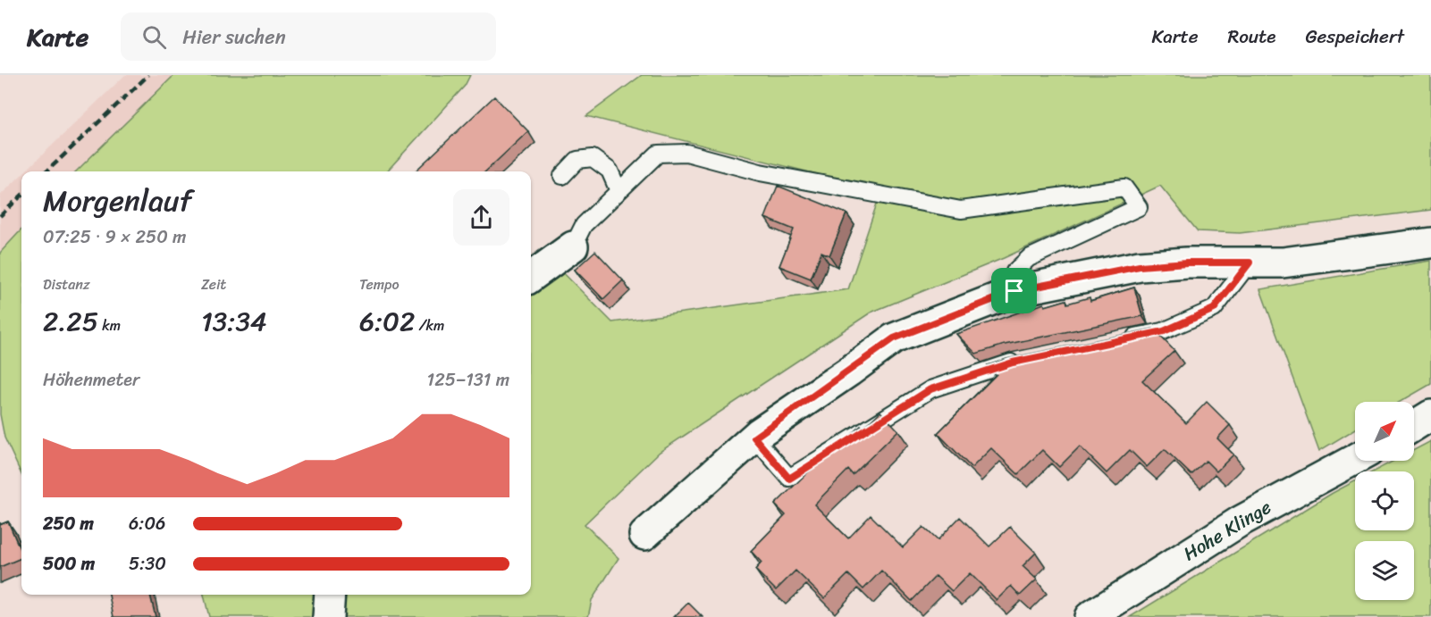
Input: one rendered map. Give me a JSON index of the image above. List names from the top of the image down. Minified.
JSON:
{"streets":{"street":["Hohe Klinge"]},"north":"top right","page":{"header":"Karte","search":"Hier suchen","nav":["Karte","Route","Gespeichert"],"heading":["Morgenlauf","07:25 · 9 × 250 m"],"stats":[["Distanz","2.25 km"],["Zeit","13:34"],["Tempo","6:02 /km"]],"chart":["Höhenmeter","125–131 m"],"list":[{"name":"250 m","note":"6:06"},{"name":"500 m","note":"5:30"}]}}
